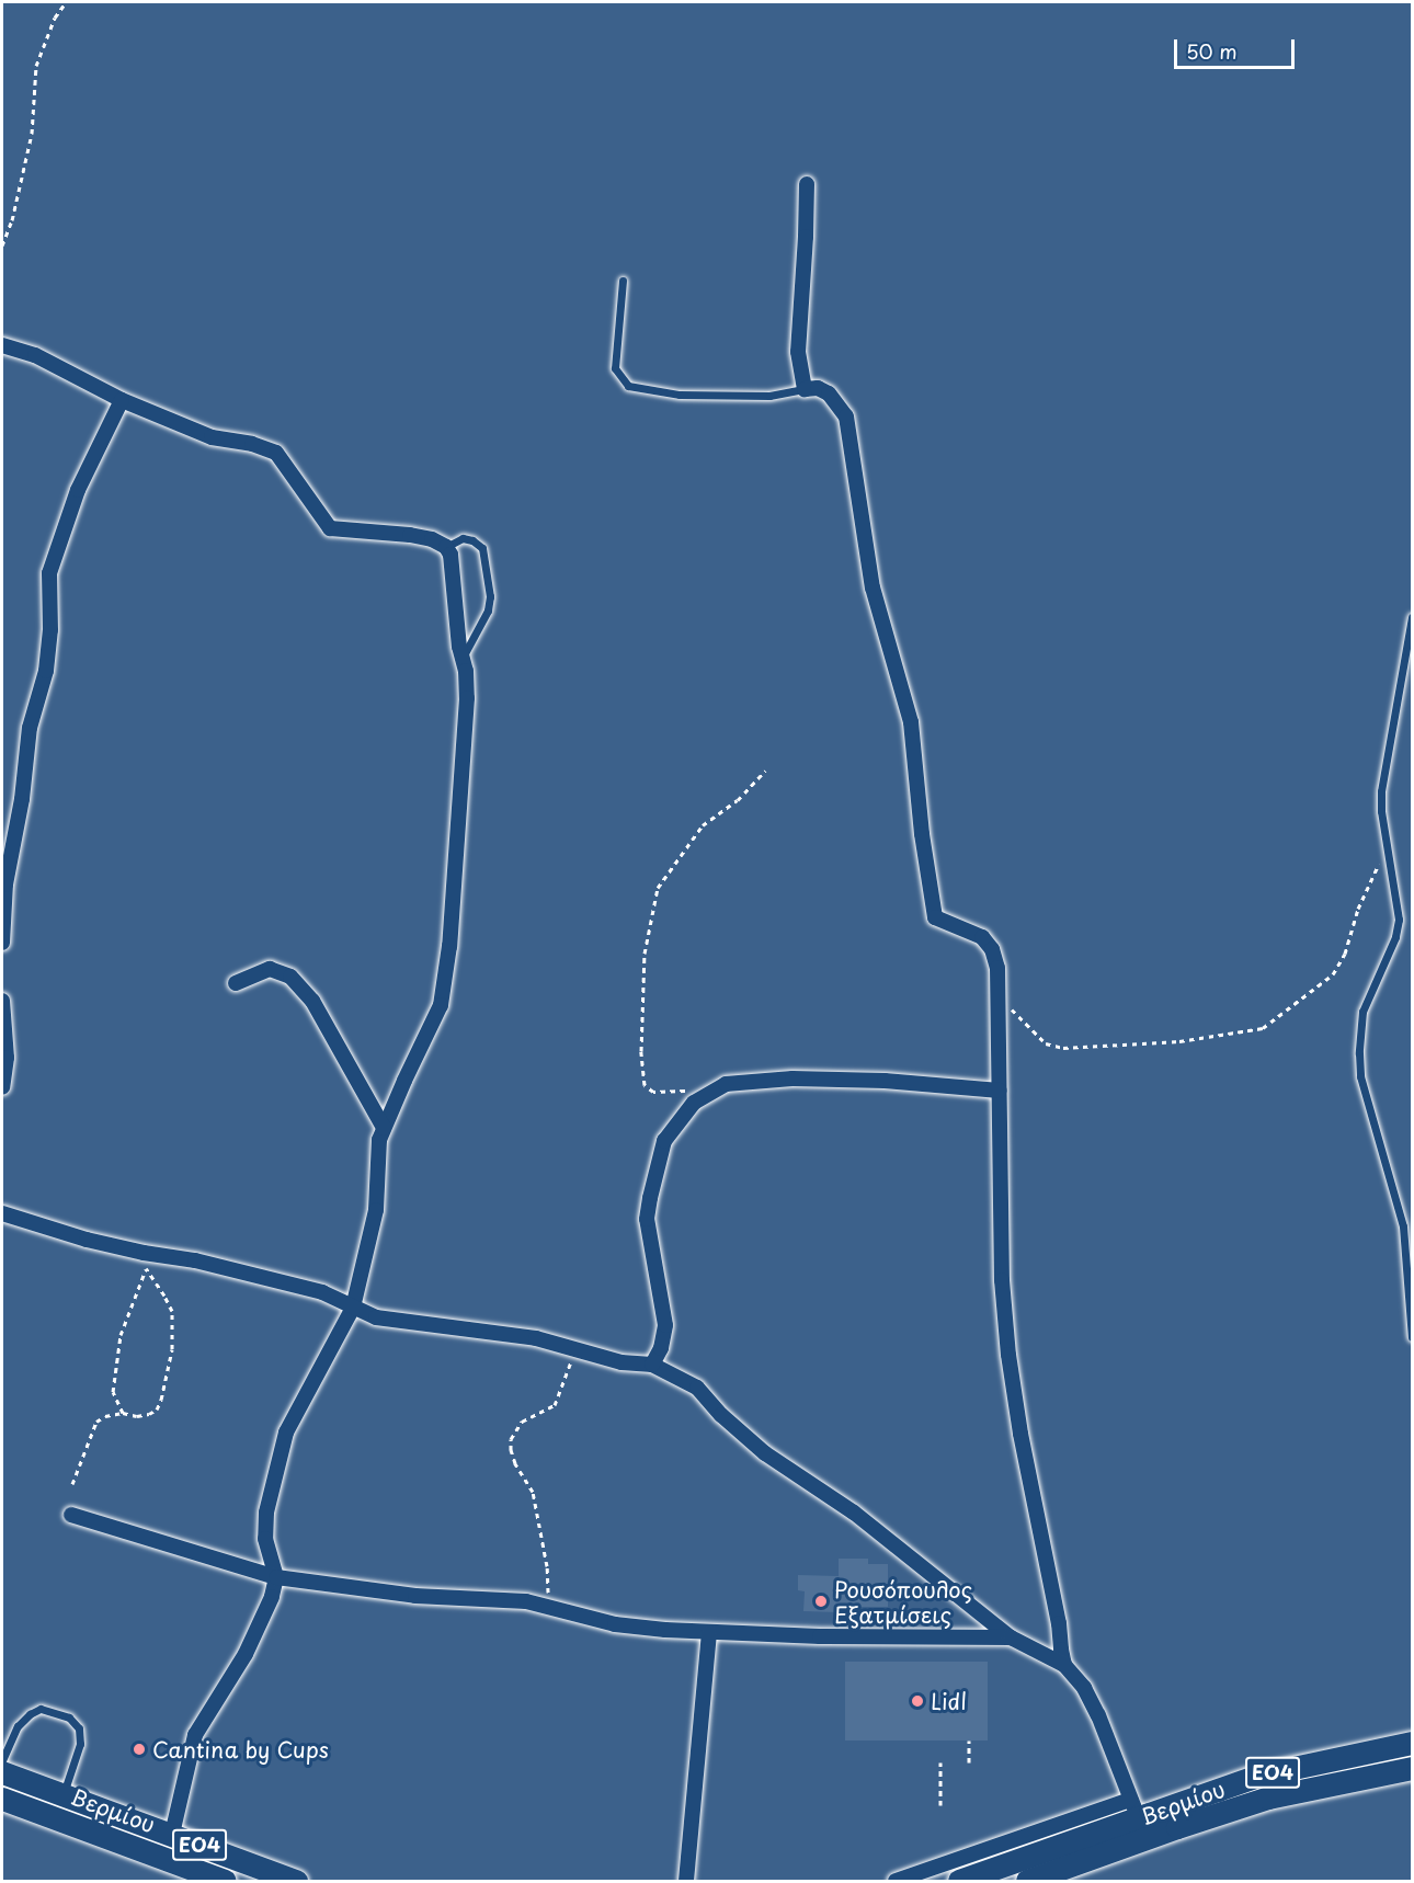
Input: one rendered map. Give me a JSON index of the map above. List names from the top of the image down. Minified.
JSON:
{"streets":{"main road":["ΕΟ4","Βερμίου"]},"places":["Ρουσόπουλος Εξατμίσεις","Lidl","Cantina by Cups"],"scale_bar":"50 m"}
